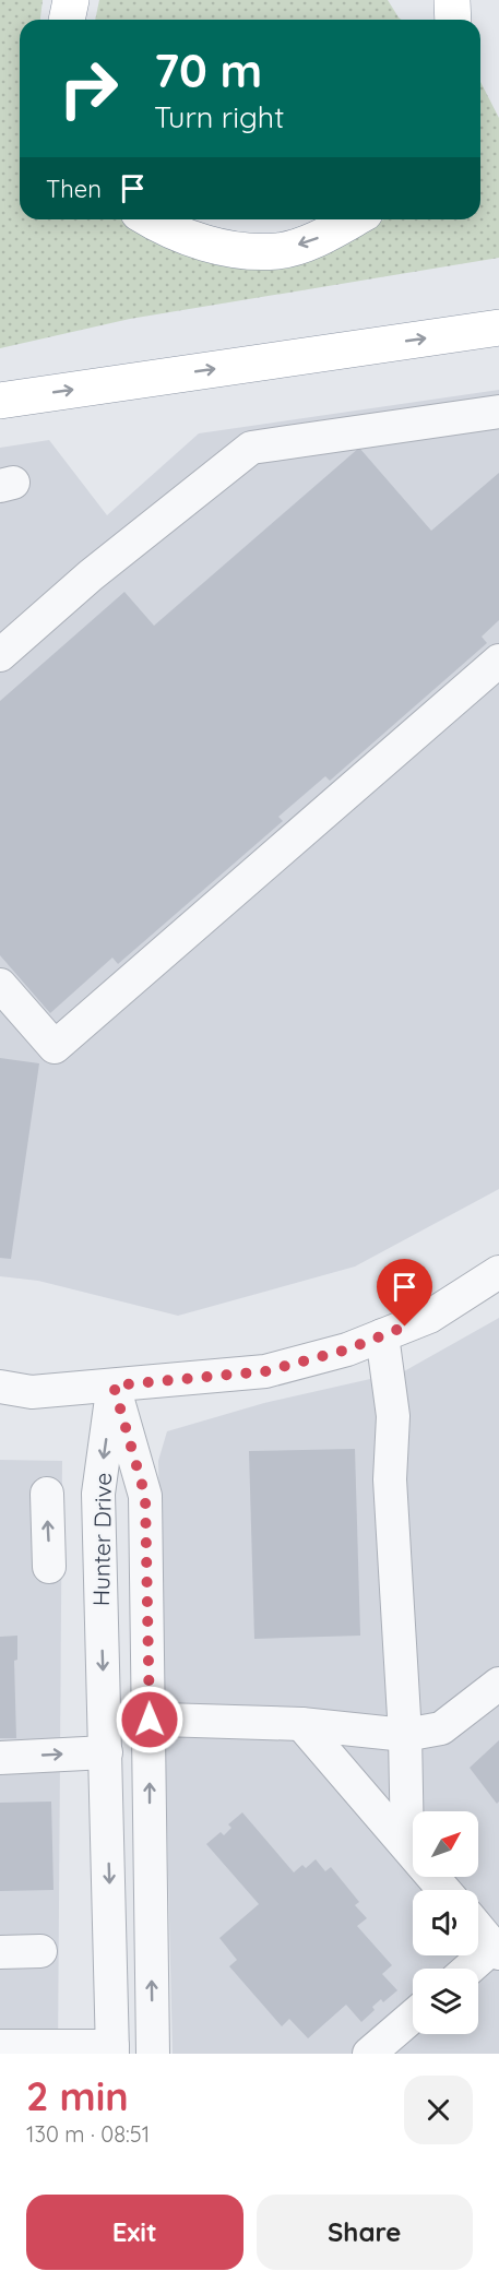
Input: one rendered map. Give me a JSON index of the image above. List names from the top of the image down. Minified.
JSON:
{"streets":{"street":["Hunter Drive"]},"north":"top right","page":{"turn":["70 m","Turn right"],"then":"Then","heading":["2 min","130 m · 08:51"],"buttons":["Exit","Share"]}}
